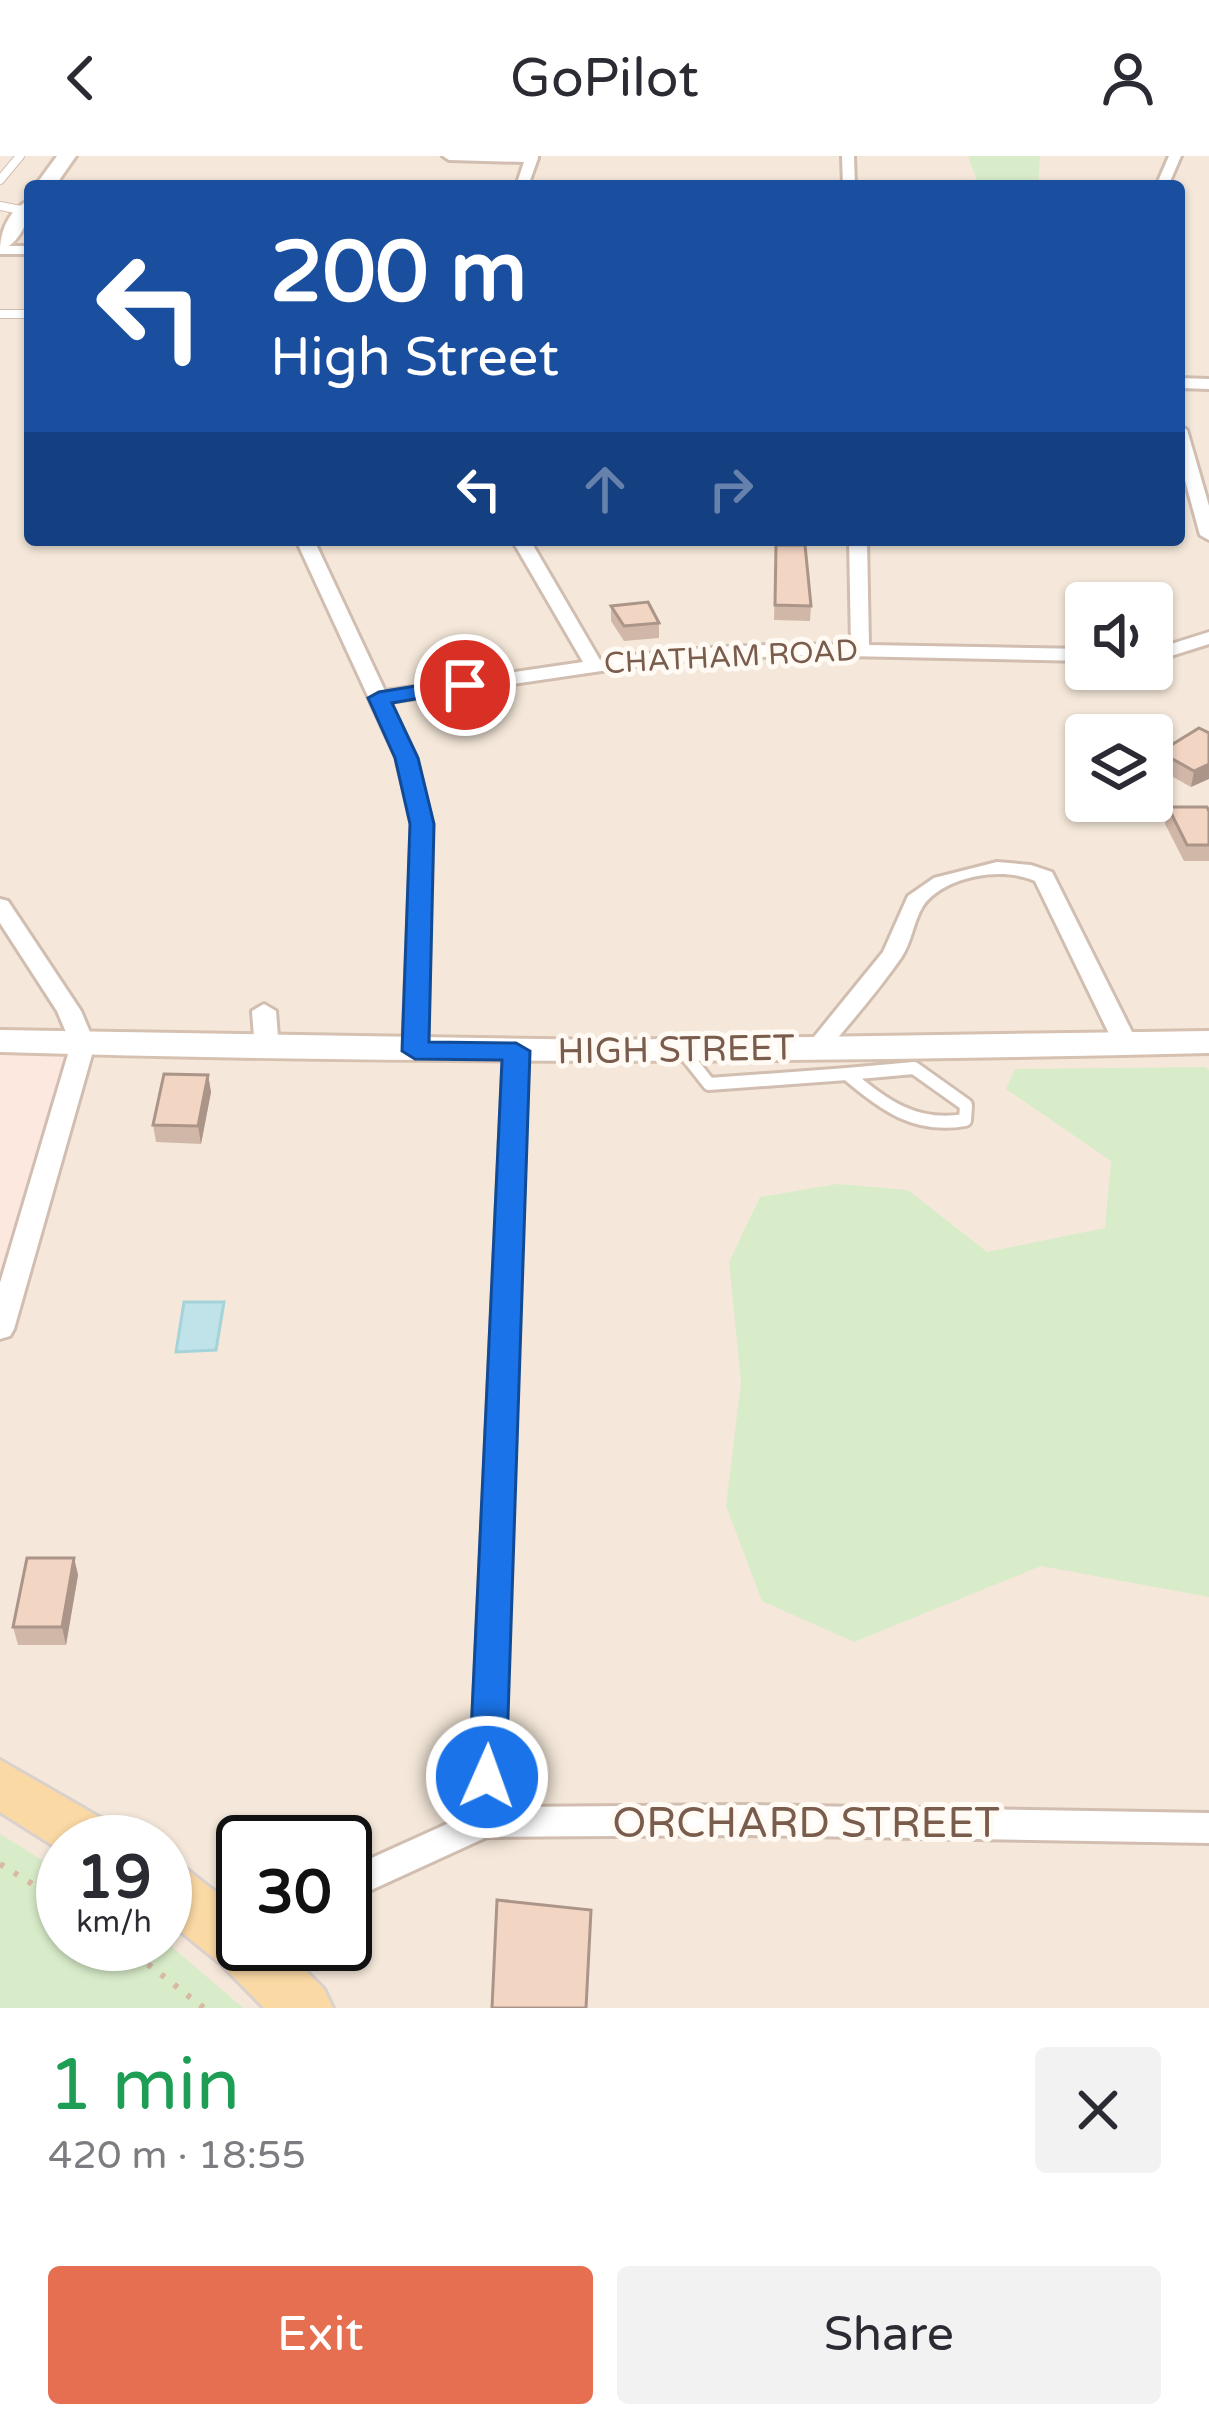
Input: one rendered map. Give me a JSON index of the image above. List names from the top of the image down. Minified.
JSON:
{"streets":{"street":["CHATHAM ROAD","HIGH STREET","ORCHARD STREET"]},"page":{"header":"GoPilot","turn":["200 m","High Street"],"speed":"19 km/h","limit":"30","heading":["1 min","420 m · 18:55"],"buttons":["Exit","Share"]}}
